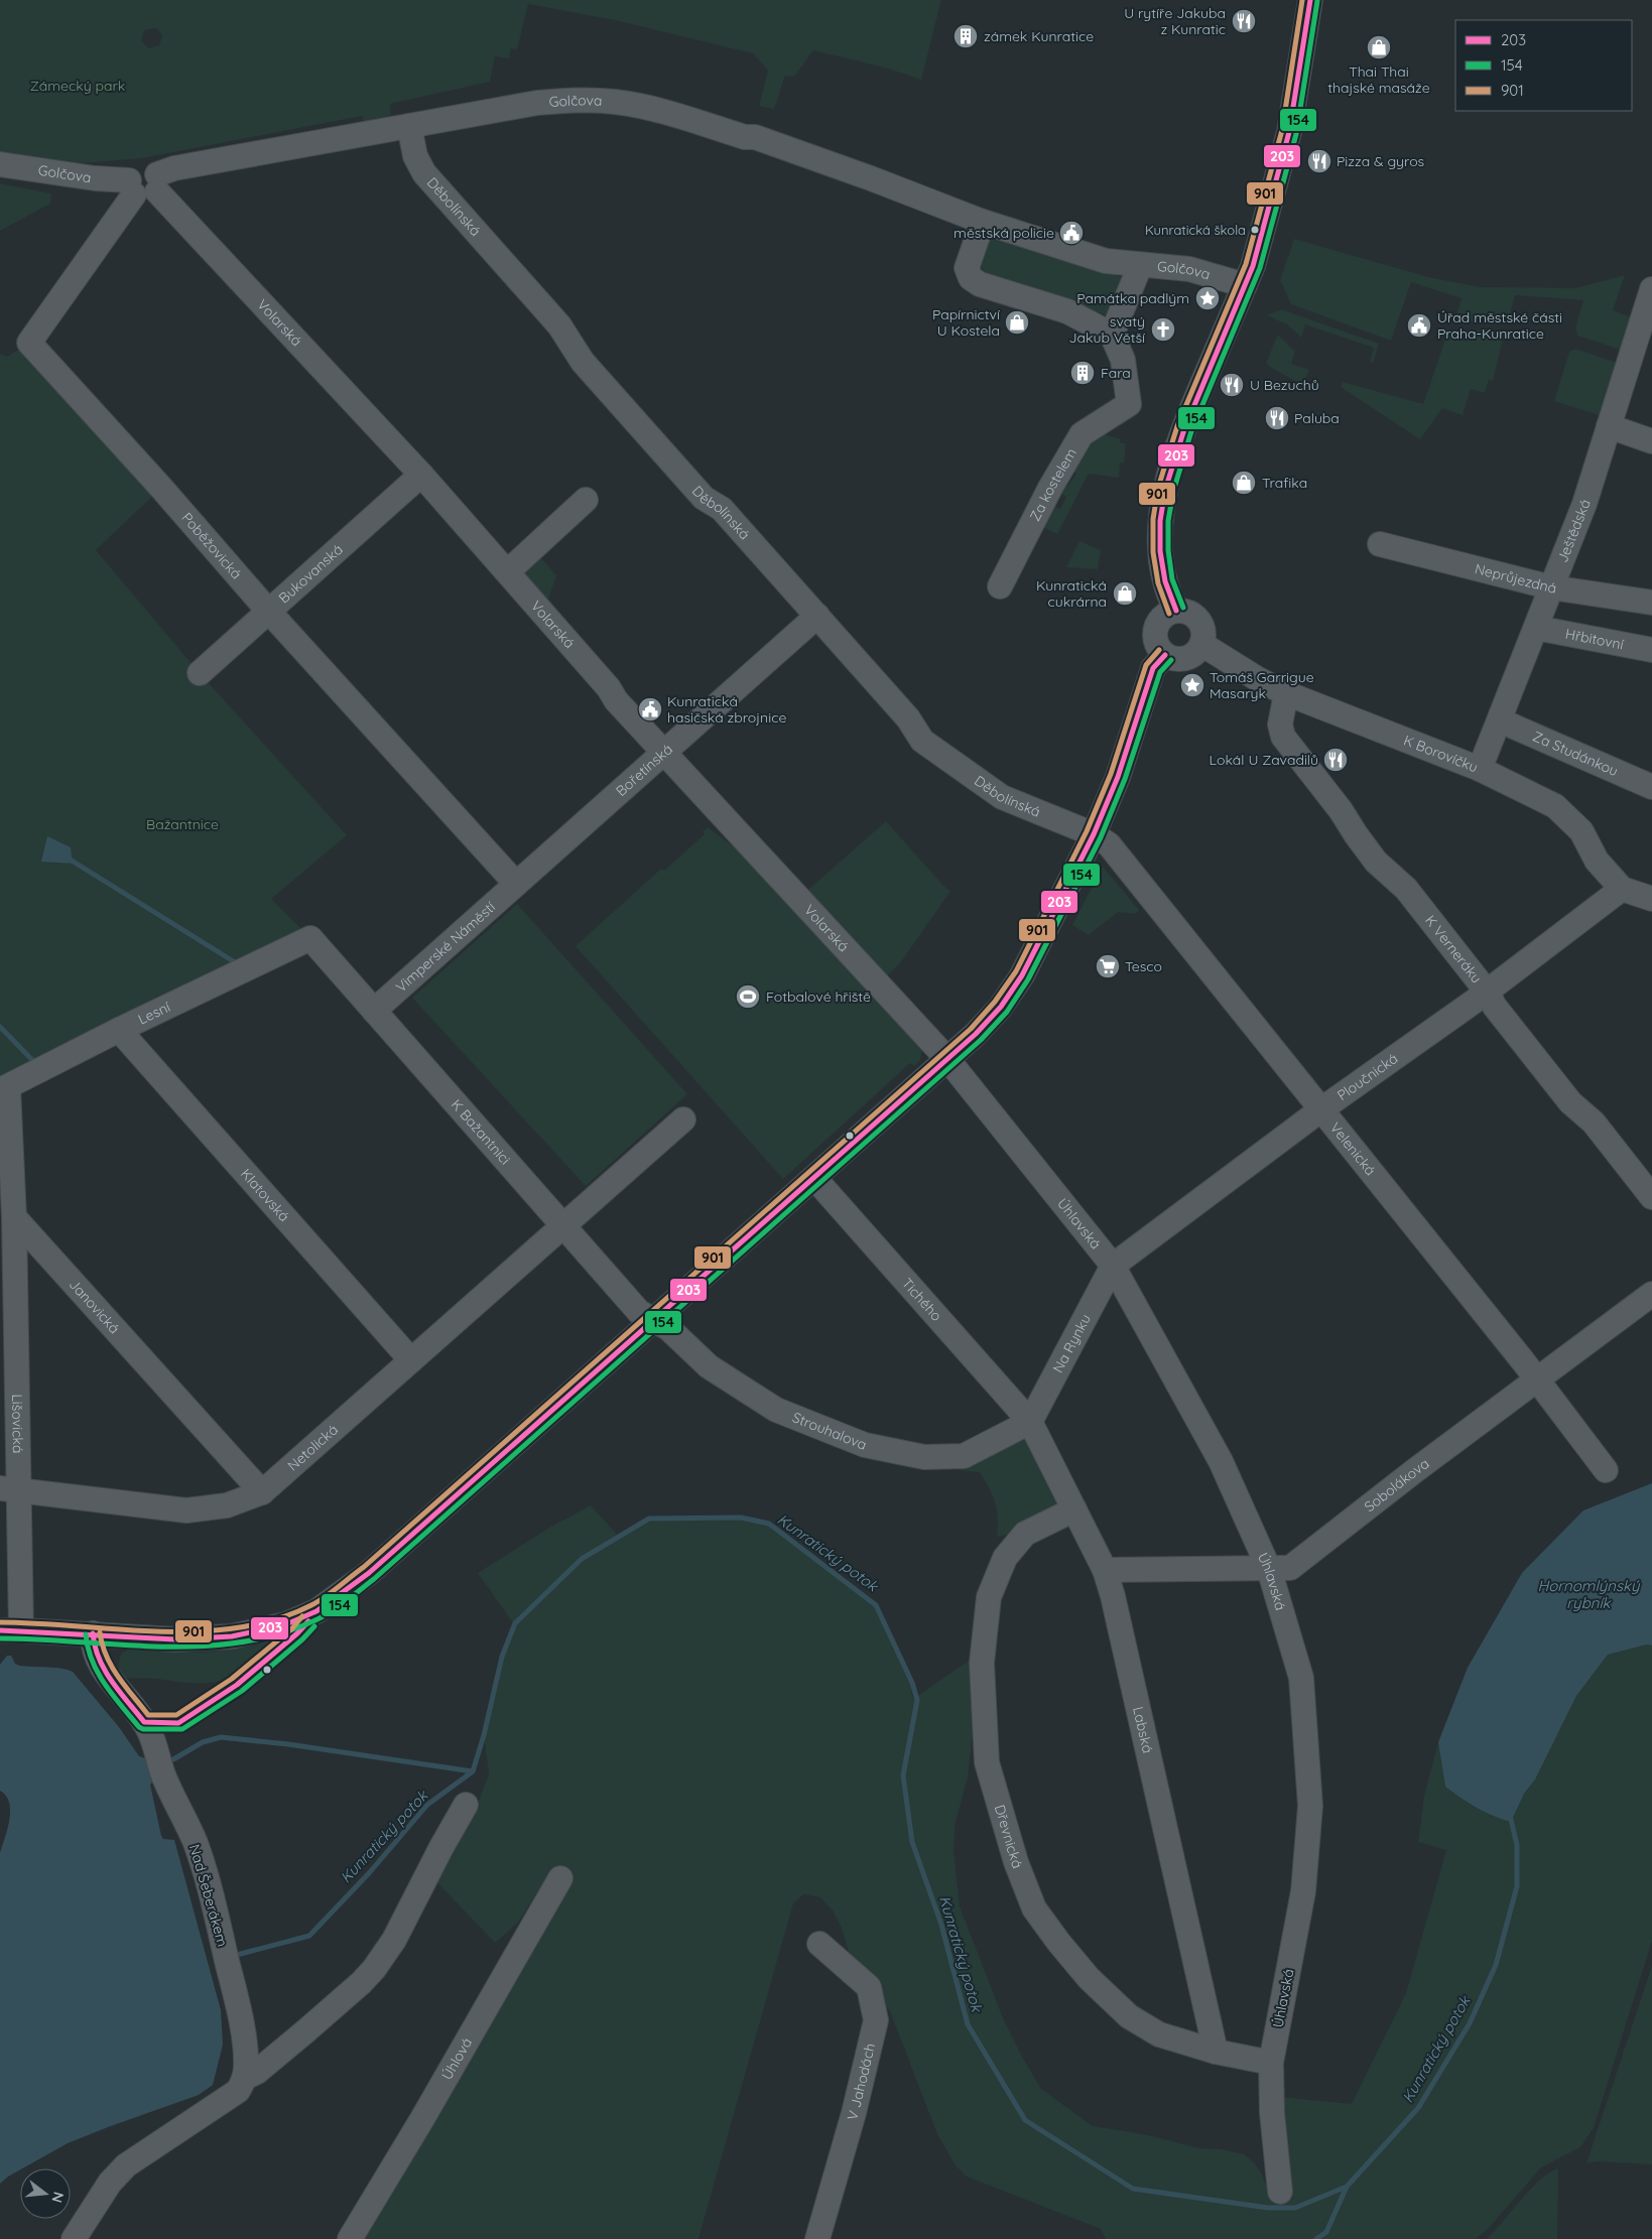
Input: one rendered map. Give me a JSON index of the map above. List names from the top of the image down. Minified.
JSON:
{"streets":{"street":["Golčova","Děbolínská","Volarská","Za kostelem","Ještědská","Poběžovická","Bukovanská","Neprůjezdná","Hřbitovní","K Borovíčku","Za Studánkou","Bořetínská","Vimperské Náměstí","K Verneráku","Lesní","Ploučnická","K Bažantnici","Velenická","Klatovská","Úhlavská","Tichého","Janovická","Na Rynku","Lišovická","Strouhalova","Netolická","Sobolákova","Labská","Dřevnická","Nad Šeberákem","Úhlová","V Jahodách"]},"crossings":[["Golčova","Děbolínská"],["Golčova","Volarská"],["Golčova","Poběžovická"],["Děbolínská","Bořetínská"],["Děbolínská","Velenická"],["Volarská","Poběžovická"],["Volarská","Bukovanská"],["Volarská","Bořetínská"],["Volarská","Úhlavská"],["Ještědská","Neprůjezdná"],["Ještědská","Hřbitovní"],["Ještědská","K Borovíčku"],["Ještědská","Za Studánkou"],["Poběžovická","Bukovanská"],["Poběžovická","Bořetínská"],["Poběžovická","Vimperské Náměstí"],["K Borovíčku","K Verneráku"],["K Borovíčku","Ploučnická"],["Bořetínská","Vimperské Náměstí"],["Vimperské Náměstí","K Bažantnici"],["K Verneráku","Ploučnická"],["Lesní","K Bažantnici"],["Lesní","Klatovská"],["Ploučnická","Velenická"],["Ploučnická","Úhlavská"],["Ploučnická","Na Rynku"],["K Bažantnici","Strouhalova"],["K Bažantnici","Netolická"],["Velenická","Sobolákova"],["Klatovská","Netolická"],["Úhlavská","Na Rynku"],["Úhlavská","Sobolákova"],["Úhlavská","Dřevnická"],["Tichého","Na Rynku"],["Tichého","Strouhalova"],["Tichého","Labská"],["Janovická","Lišovická"],["Janovická","Netolická"],["Na Rynku","Strouhalova"],["Na Rynku","Labská"],["Lišovická","Netolická"],["Strouhalova","Labská"],["Sobolákova","Labská"],["Labská","Dřevnická"]],"water":["Kunratický potok","Hornomlýnský rybník"],"parks":["Zámecký park","Bažantnice"],"places":{"restaurant":["U rytíře Jakuba z Kunratic","Pizza & gyros","U Bezuchů","Paluba","Lokál U Zavadilů"],"building":["zámek Kunratice","Fara"],"shop":["Thai Thai thajské masáže","Papírnictví U Kostela","Trafika","Kunratická cukrárna"],"other":["Kunratická škola"],"public building":["městská policie","Úřad městské části Praha-Kunratice","Kunratická hasičská zbrojnice"],"place":["Památka padlým","Tomáš Garrigue Masaryk"],"church":["svatý Jakub Větší"],"supermarket":["Tesco"],"sports":["Fotbalové hřiště"]},"lines":["transit line 203","transit line 901","transit line 154"],"legend":["203","154","901"],"north":"right"}
